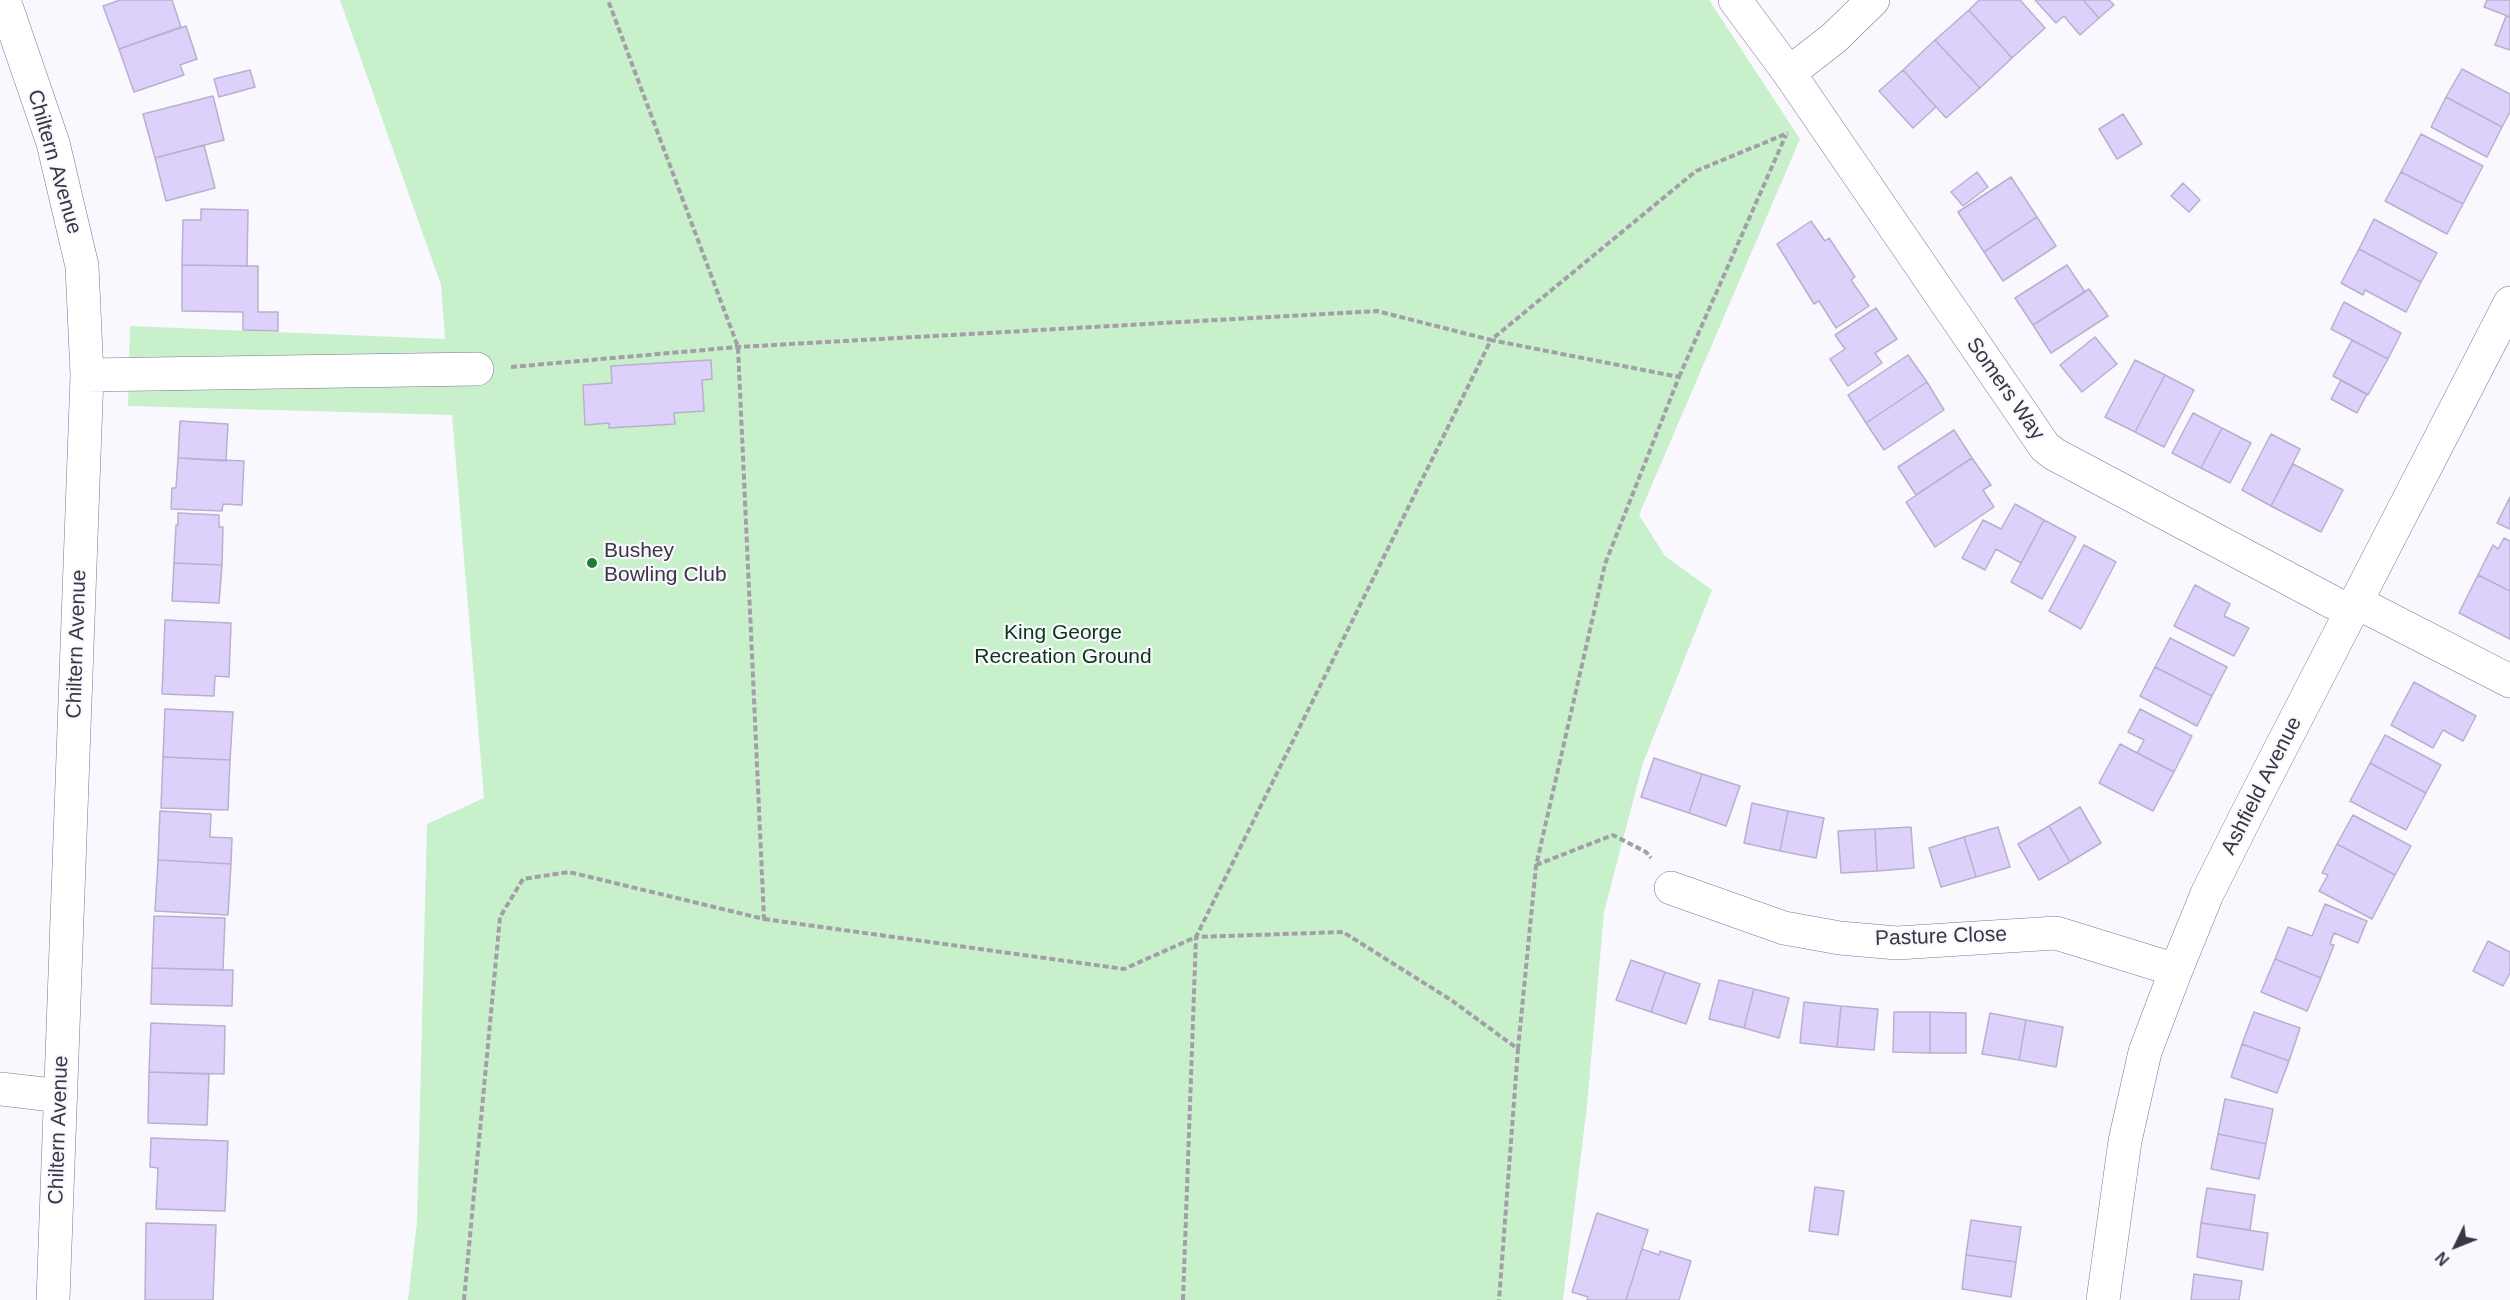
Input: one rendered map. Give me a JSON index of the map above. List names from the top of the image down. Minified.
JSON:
{"streets":{"street":["Chiltern Avenue","Somers Way","Ashfield Avenue","Pasture Close"]},"crossings":[["Somers Way","Ashfield Avenue"],["Ashfield Avenue","Pasture Close"]],"parks":["King George Recreation Ground"],"places":["Bushey Bowling Club"],"north":"bottom left"}
